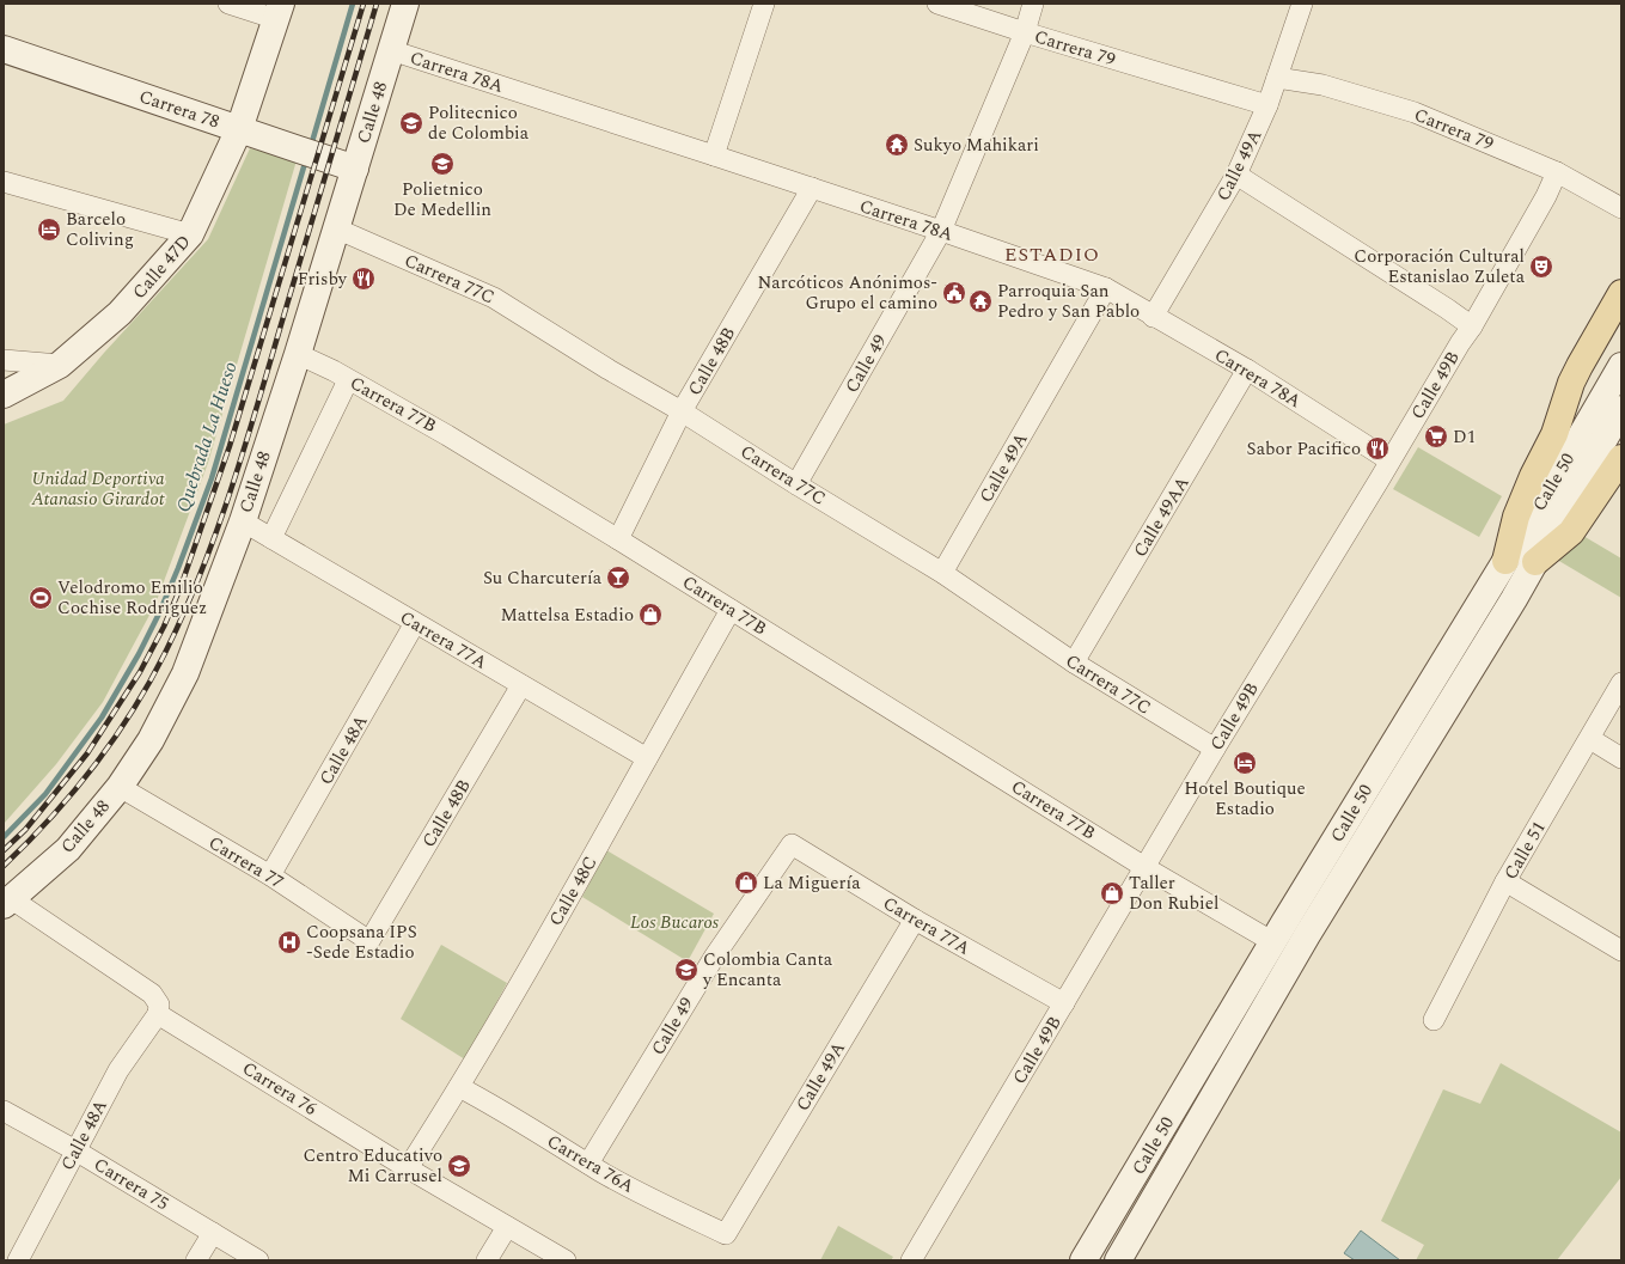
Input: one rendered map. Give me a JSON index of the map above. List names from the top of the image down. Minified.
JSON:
{"streets":{"main road":["Carrera 78","Calle 48","Calle 47D","Calle 50"],"street":["Carrera 79","Carrera 78A","Calle 49A","Carrera 77C","Calle 48B","Calle 49","Calle 49B","Carrera 77B","Calle 49AA","Carrera 77A","Calle 48A","Calle 51","Carrera 77","Calle 48C","Carrera 76","Carrera 76A","Carrera 75"]},"crossings":[["Carrera 79","Calle 49A"],["Carrera 79","Calle 49"],["Carrera 79","Calle 49B"],["Carrera 78A","Calle 48"],["Carrera 78A","Calle 49A"],["Carrera 78A","Calle 48B"],["Carrera 78A","Calle 49"],["Carrera 78A","Calle 49B"],["Carrera 78A","Calle 49AA"],["Carrera 78","Calle 48"],["Carrera 78","Calle 47D"],["Calle 48","Carrera 77C"],["Calle 48","Carrera 77B"],["Calle 48","Carrera 77A"],["Calle 48","Carrera 77"],["Calle 49A","Carrera 77C"],["Calle 49A","Carrera 77A"],["Calle 49A","Carrera 76A"],["Carrera 77C","Calle 48B"],["Carrera 77C","Calle 49"],["Carrera 77C","Calle 49B"],["Carrera 77C","Calle 49AA"],["Calle 48B","Carrera 77B"],["Calle 48B","Carrera 77A"],["Calle 48B","Carrera 77"],["Calle 49","Carrera 77A"],["Calle 49","Carrera 76A"],["Calle 49B","Carrera 77B"],["Calle 49B","Carrera 77A"],["Carrera 77B","Calle 48C"],["Carrera 77A","Calle 48A"],["Carrera 77A","Calle 48C"],["Calle 48A","Carrera 77"],["Calle 48A","Carrera 76"],["Calle 48A","Carrera 75"],["Calle 48C","Carrera 76"],["Calle 48C","Carrera 76A"]],"districts":["ESTADIO"],"water":["Quebrada La Hueso"],"parks":["Unidad Deportiva Atanasio Girardot","Los Bucaros"],"places":{"school or university":["Politecnico de Colombia","Polietnico De Medellin","Colombia Canta y Encanta","Centro Educativo Mi Carrusel"],"temple":["Sukyo Mahikari","Parroquia San Pedro y San Pablo"],"hotel":["Barcelo Coliving","Hotel Boutique Estadio"],"theatre":["Corporación Cultural Estanislao Zuleta"],"restaurant":["Frisby","Sabor Pacifico"],"public building":["Narcóticos Anónimos- Grupo el camino"],"supermarket":["D1"],"bar":["Su Charcutería"],"sports":["Velodromo Emilio Cochise Rodriguez"],"shop":["Mattelsa Estadio","La Miguería","Taller Don Rubiel"],"hospital":["Coopsana IPS -Sede Estadio"]}}
